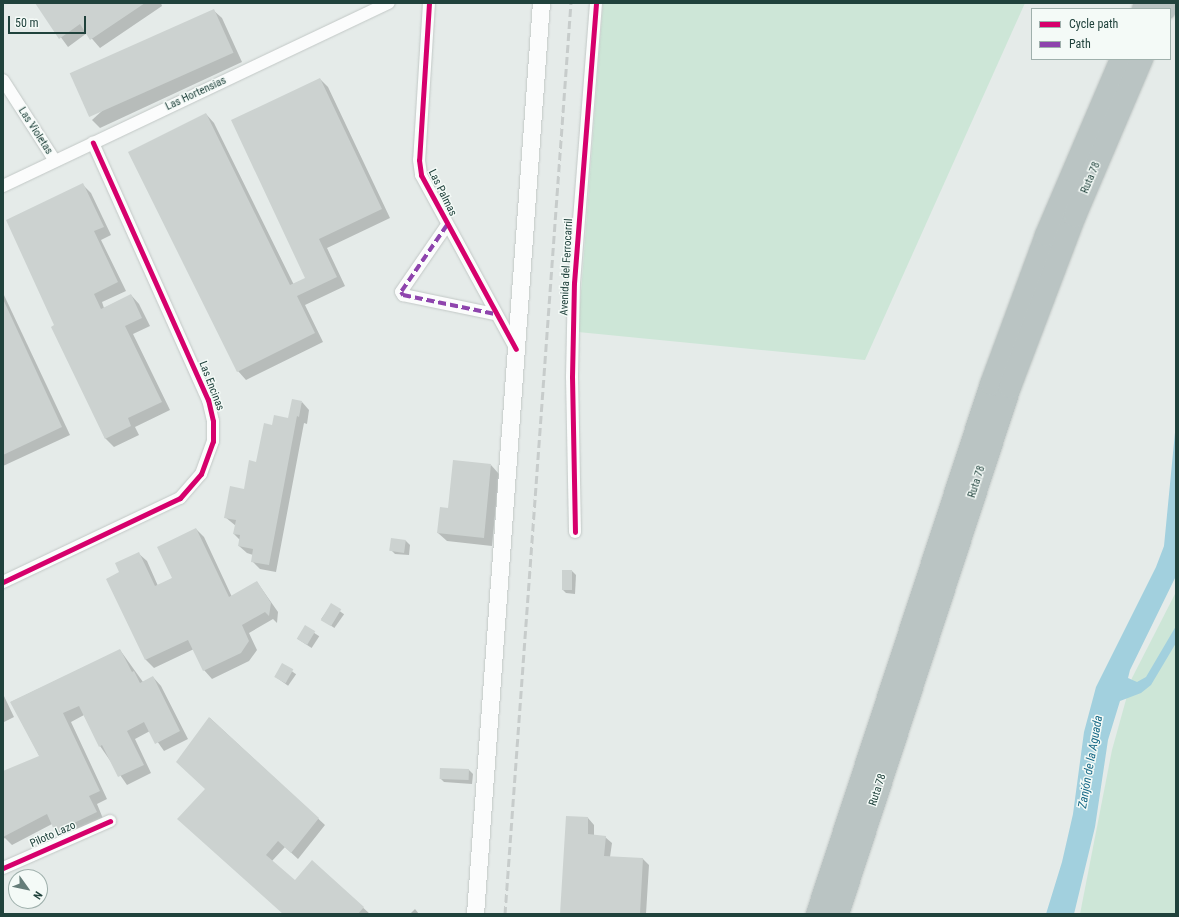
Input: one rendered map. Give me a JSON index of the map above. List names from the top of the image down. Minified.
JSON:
{"streets":{"highway":["Ruta 78"],"street":["Las Hortensias","Las Violetas","Las Palmas","Avenida del Ferrocarril","Las Encinas","Piloto Lazo"]},"crossings":[["Las Hortensias","Las Violetas"],["Las Hortensias","Las Encinas"]],"water":["Zanjón de la Aguada"],"legend":["Cycle path","Path"],"scale_bar":"50 m","north":"bottom right"}
